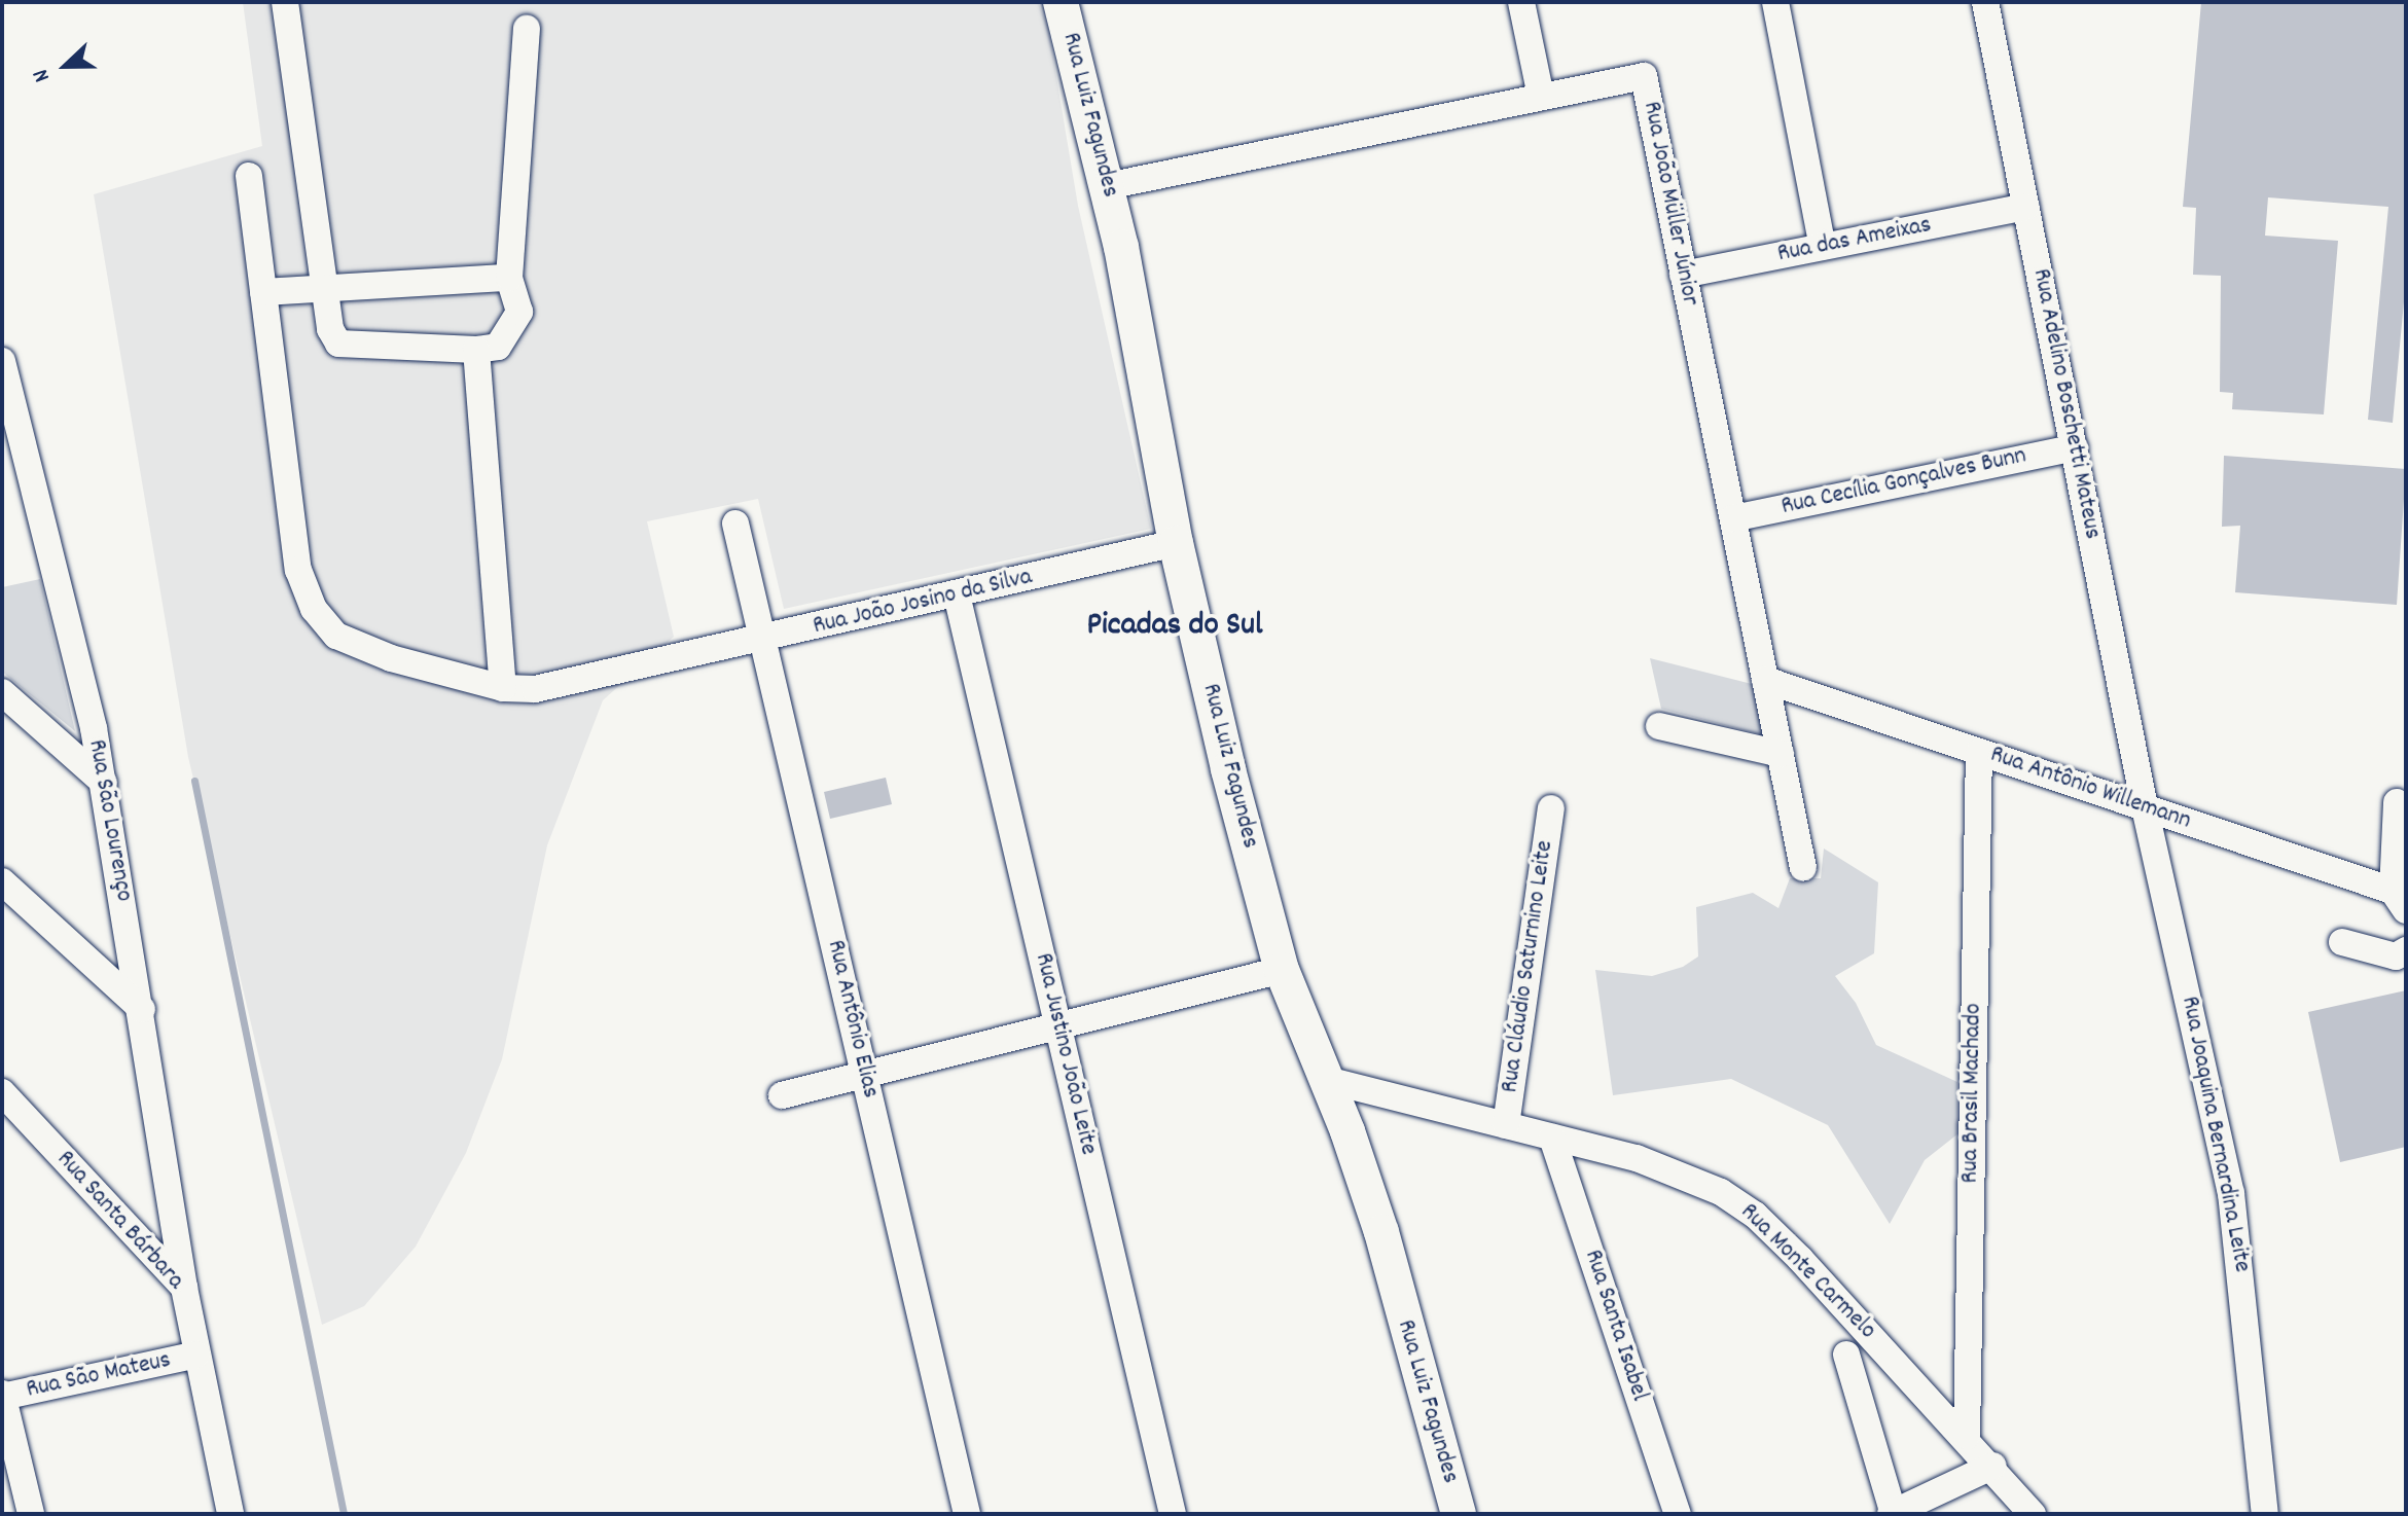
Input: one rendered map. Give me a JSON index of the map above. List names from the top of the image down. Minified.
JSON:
{"streets":{"main road":["Rua Luiz Fagundes"],"street":["Rua João Müller Júnior","Rua das Ameixas","Rua Adelino Boschetti Mateus","Rua Cecília Gonçalves Bunn","Rua João Josino da Silva","Rua Antônio Willemann","Rua São Lourenço","Rua Cláudio Saturnino Leite","Rua Antônio Elias","Rua Justino João Leite","Rua Brasil Machado","Rua Joaquina Bernardina Leite","Rua Santa Bárbara","Rua Monte Carmelo","Rua Santa Isabel","Rua São Mateus"]},"crossings":[["Rua Luiz Fagundes","Rua João Müller Júnior"],["Rua Luiz Fagundes","Rua João Josino da Silva"],["Rua Luiz Fagundes","Rua Monte Carmelo"],["Rua João Müller Júnior","Rua das Ameixas"],["Rua João Müller Júnior","Rua Cecília Gonçalves Bunn"],["Rua João Müller Júnior","Rua Antônio Willemann"],["Rua das Ameixas","Rua Adelino Boschetti Mateus"],["Rua Adelino Boschetti Mateus","Rua Cecília Gonçalves Bunn"],["Rua Adelino Boschetti Mateus","Rua Antônio Willemann"],["Rua Adelino Boschetti Mateus","Rua Joaquina Bernardina Leite"],["Rua João Josino da Silva","Rua Antônio Elias"],["Rua João Josino da Silva","Rua Justino João Leite"],["Rua Antônio Willemann","Rua Brasil Machado"],["Rua Antônio Willemann","Rua Joaquina Bernardina Leite"],["Rua São Lourenço","Rua Santa Bárbara"],["Rua Cláudio Saturnino Leite","Rua Monte Carmelo"],["Rua Brasil Machado","Rua Monte Carmelo"],["Rua Santa Bárbara","Rua São Mateus"],["Rua Monte Carmelo","Rua Santa Isabel"]],"districts":["Picadas do Sul"],"north":"left"}
